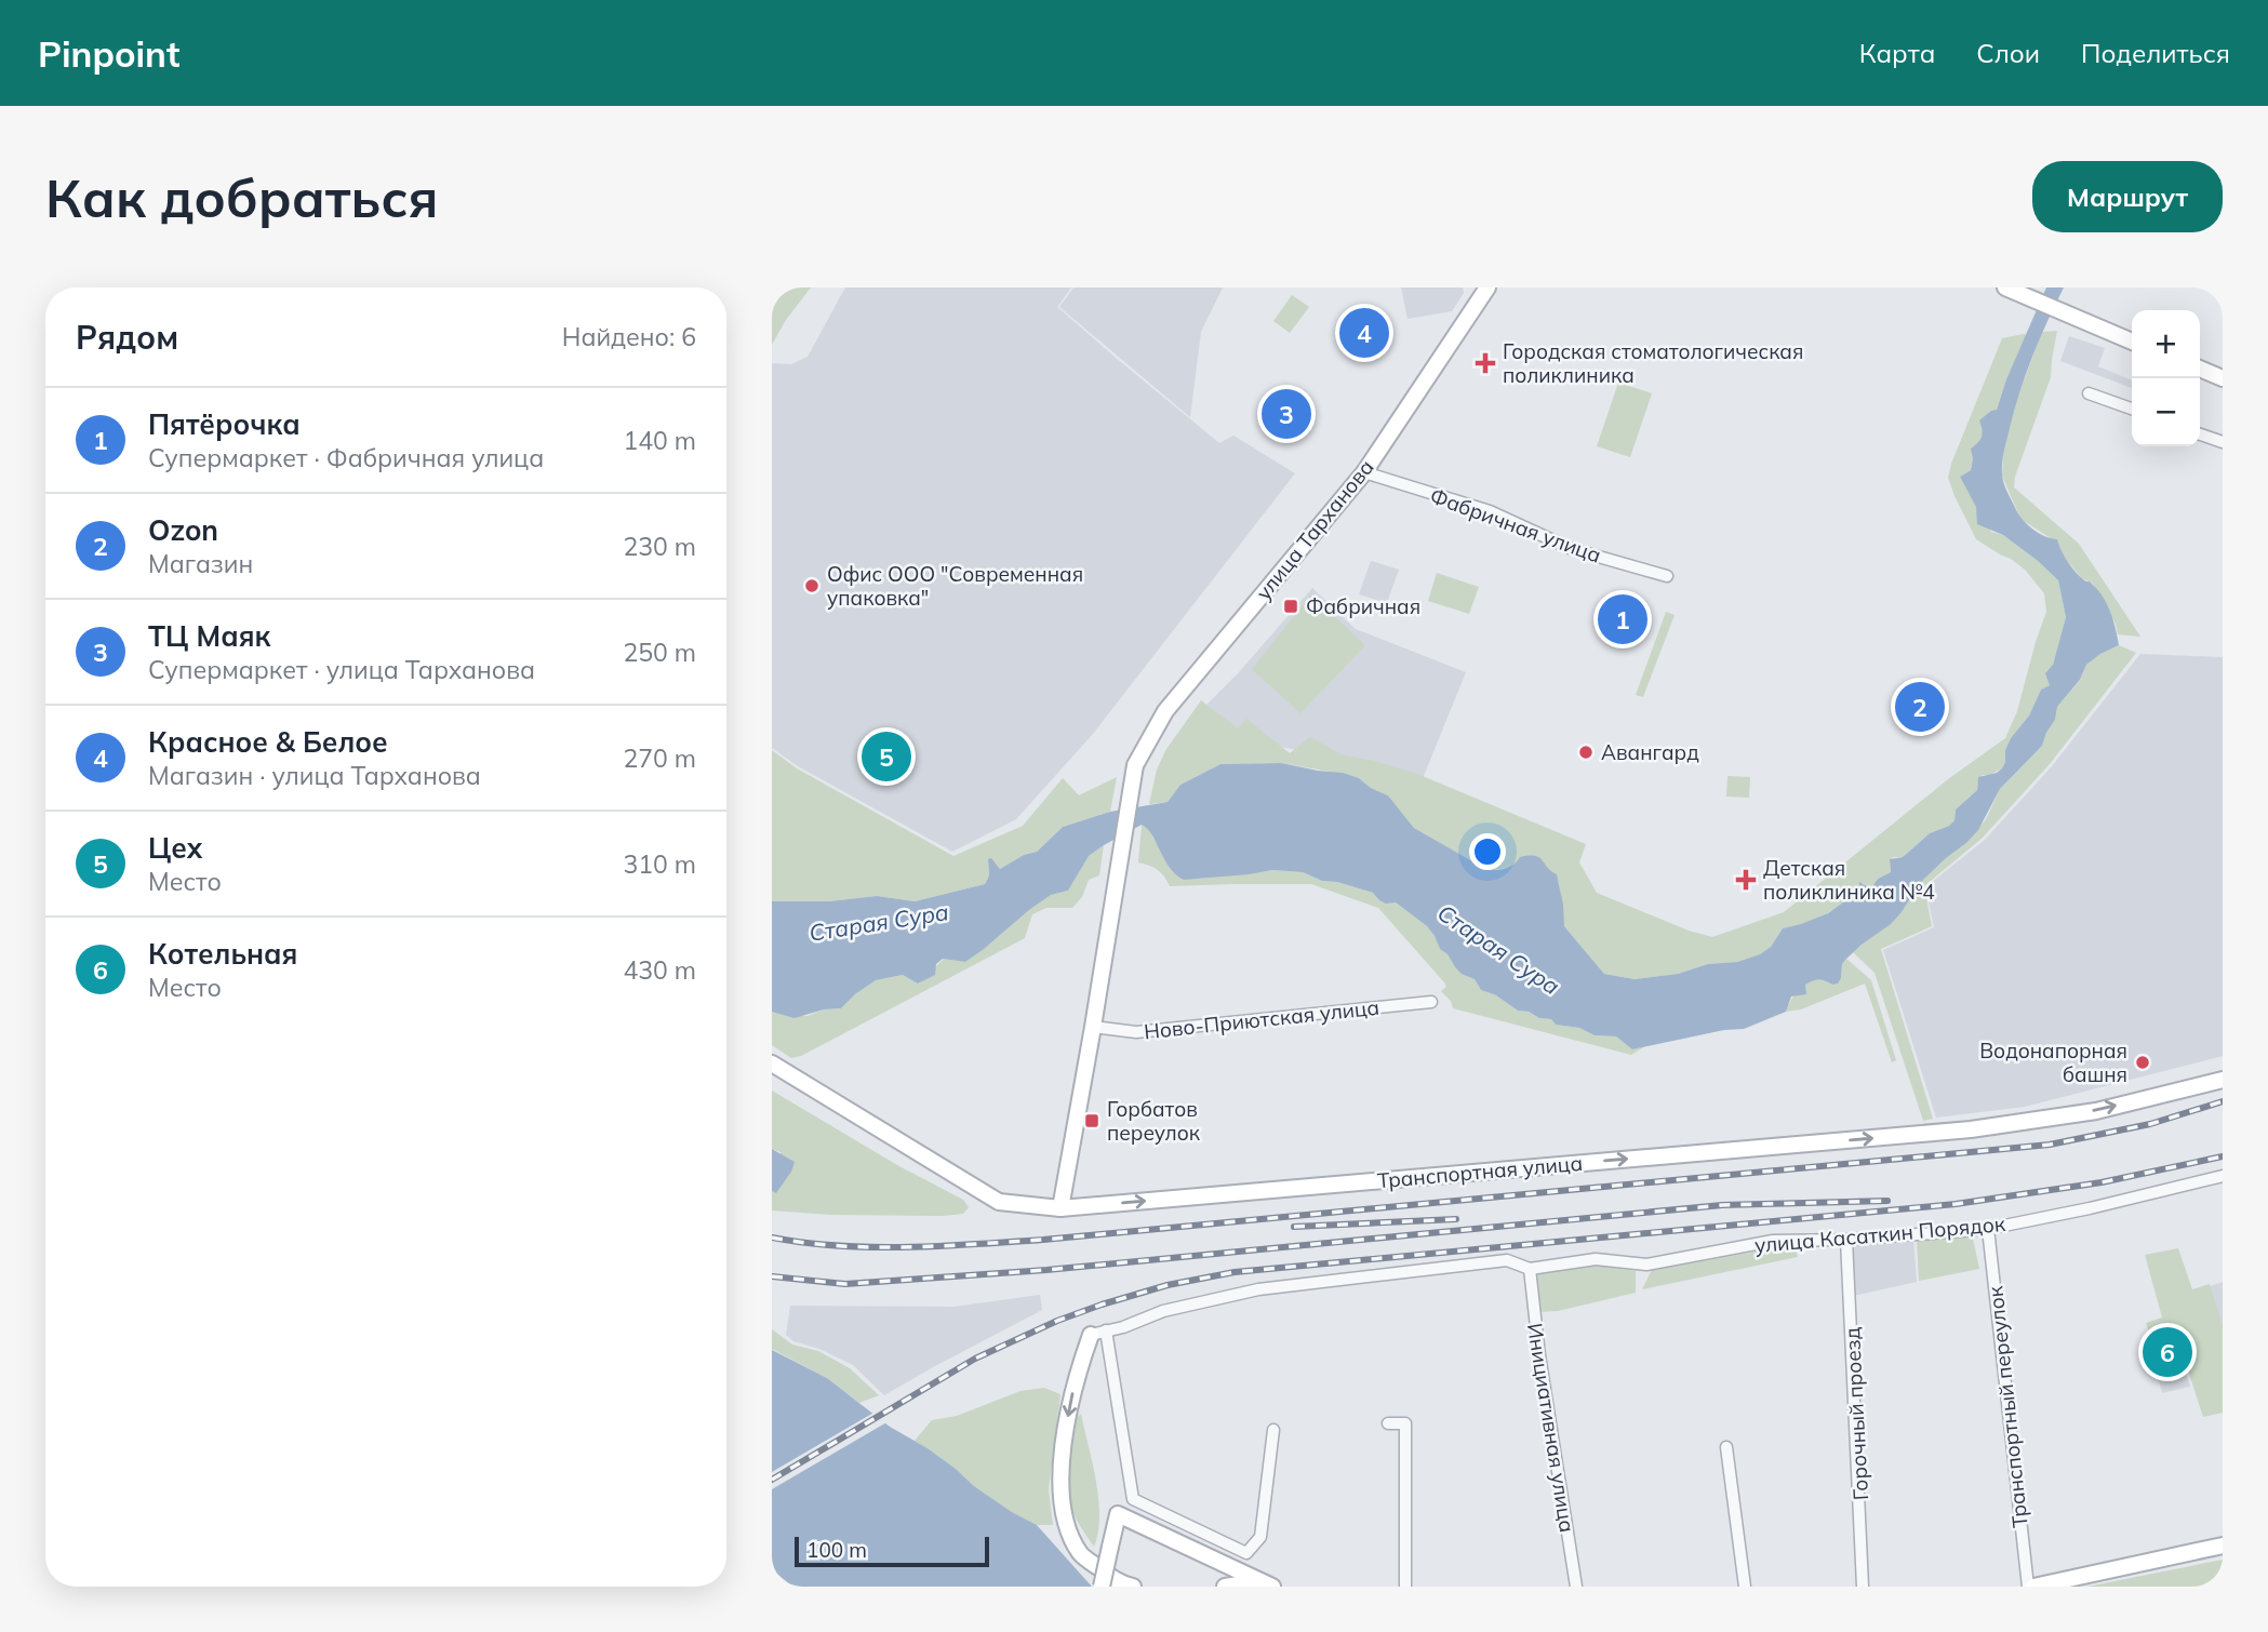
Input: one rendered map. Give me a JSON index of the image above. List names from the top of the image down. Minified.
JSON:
{"streets":{"main road":["улица Тарханова","Транспортная улица"],"street":["Фабричная улица","Ново-Приютская улица","улица Касаткин Порядок","Транспортный переулок","Горочный проезд","Инициативная улица"]},"crossings":[["Фабричная улица","улица Тарханова"],["улица Тарханова","Ново-Приютская улица"],["улица Касаткин Порядок","Транспортный переулок"],["улица Касаткин Порядок","Горочный проезд"],["улица Касаткин Порядок","Инициативная улица"]],"one_way":["Транспортная улица"],"water":["Старая Сура"],"places":{"health":["Городская стоматологическая поликлиника","Детская поликлиника №4"],"other":["Офис ООО \"Современная упаковка\"","Авангард","Водонапорная башня"],"transit":["Фабричная","Горбатов переулок"]},"scale_bar":"100 m","page":{"header":"Pinpoint","nav":["Карта","Слои","Поделиться"],"buttons":"Маршрут","title":"Как добраться","heading":["Рядом","Найдено: 6"],"pins":["4","3","1","2","5","6"],"map_buttons":["+","−"],"list":[{"mark":"1","name":"Пятёрочка","note":"Супермаркет · Фабричная улица","value":"140 m"},{"mark":"2","name":"Ozon","note":"Магазин","value":"230 m"},{"mark":"3","name":"ТЦ Маяк","note":"Супермаркет · улица Тарханова","value":"250 m"},{"mark":"4","name":"Красное & Белое","note":"Магазин · улица Тарханова","value":"270 m"},{"mark":"5","name":"Цех","note":"Место","value":"310 m"},{"mark":"6","name":"Котельная","note":"Место","value":"430 m"}],"scale":"100 m"}}
